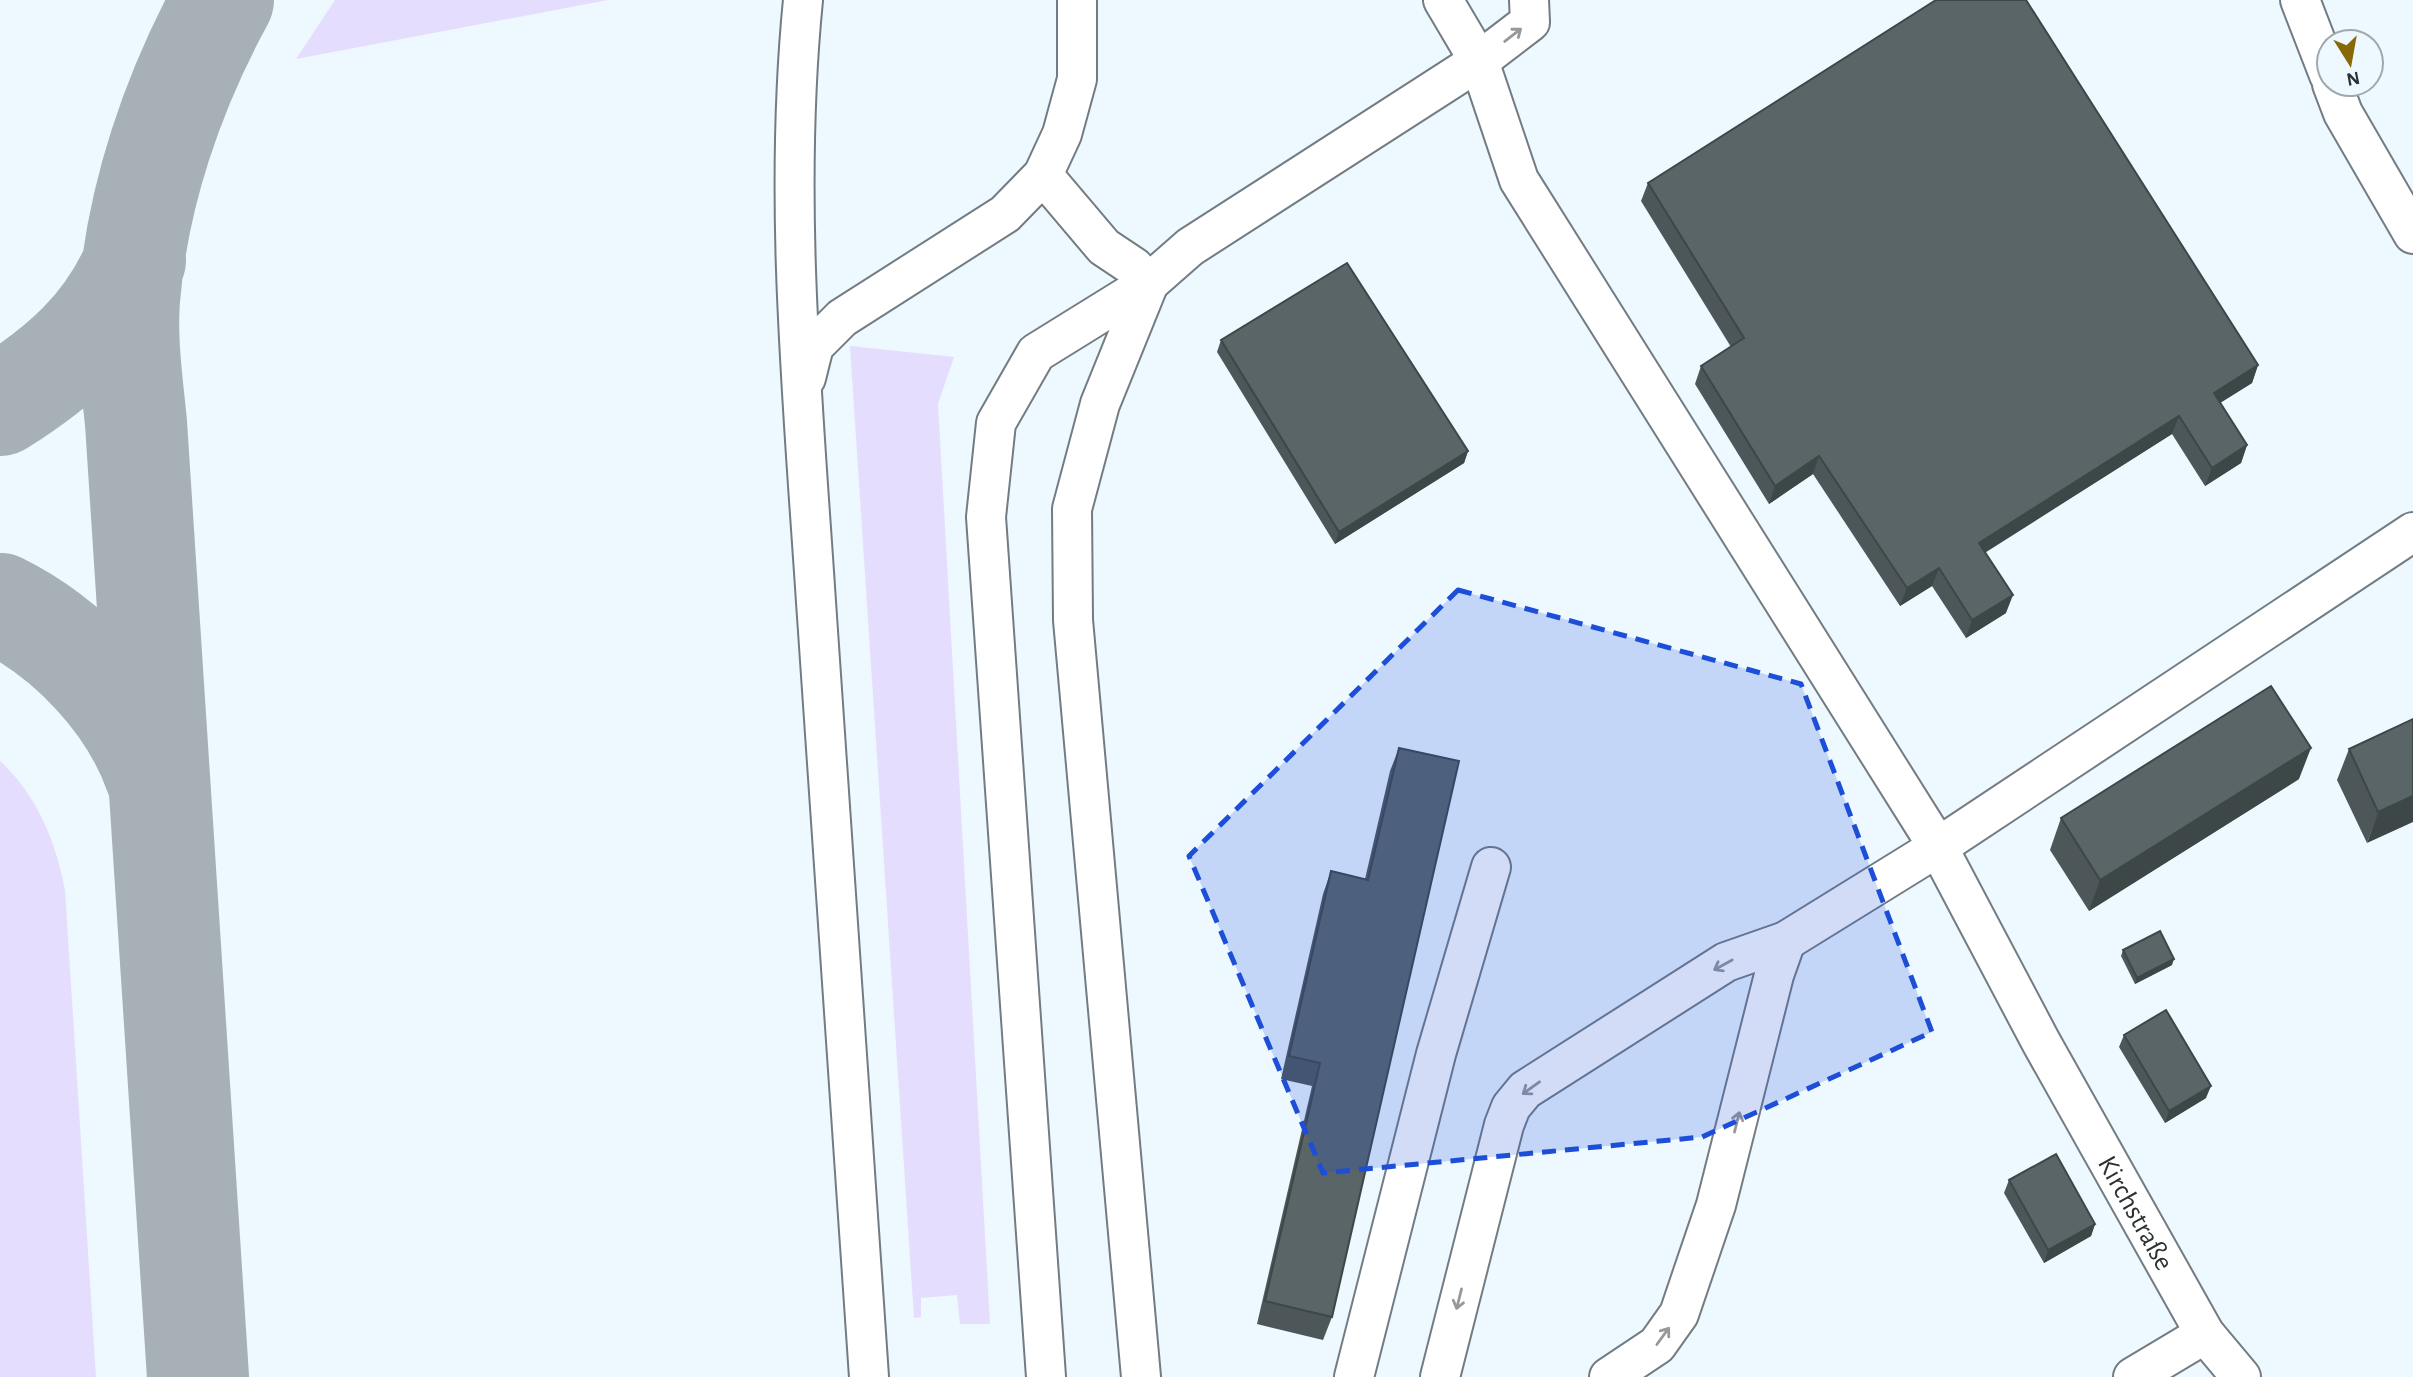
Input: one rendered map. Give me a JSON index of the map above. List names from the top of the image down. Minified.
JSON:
{"streets":{"street":["Kirchstraße"]},"north":"bottom"}
